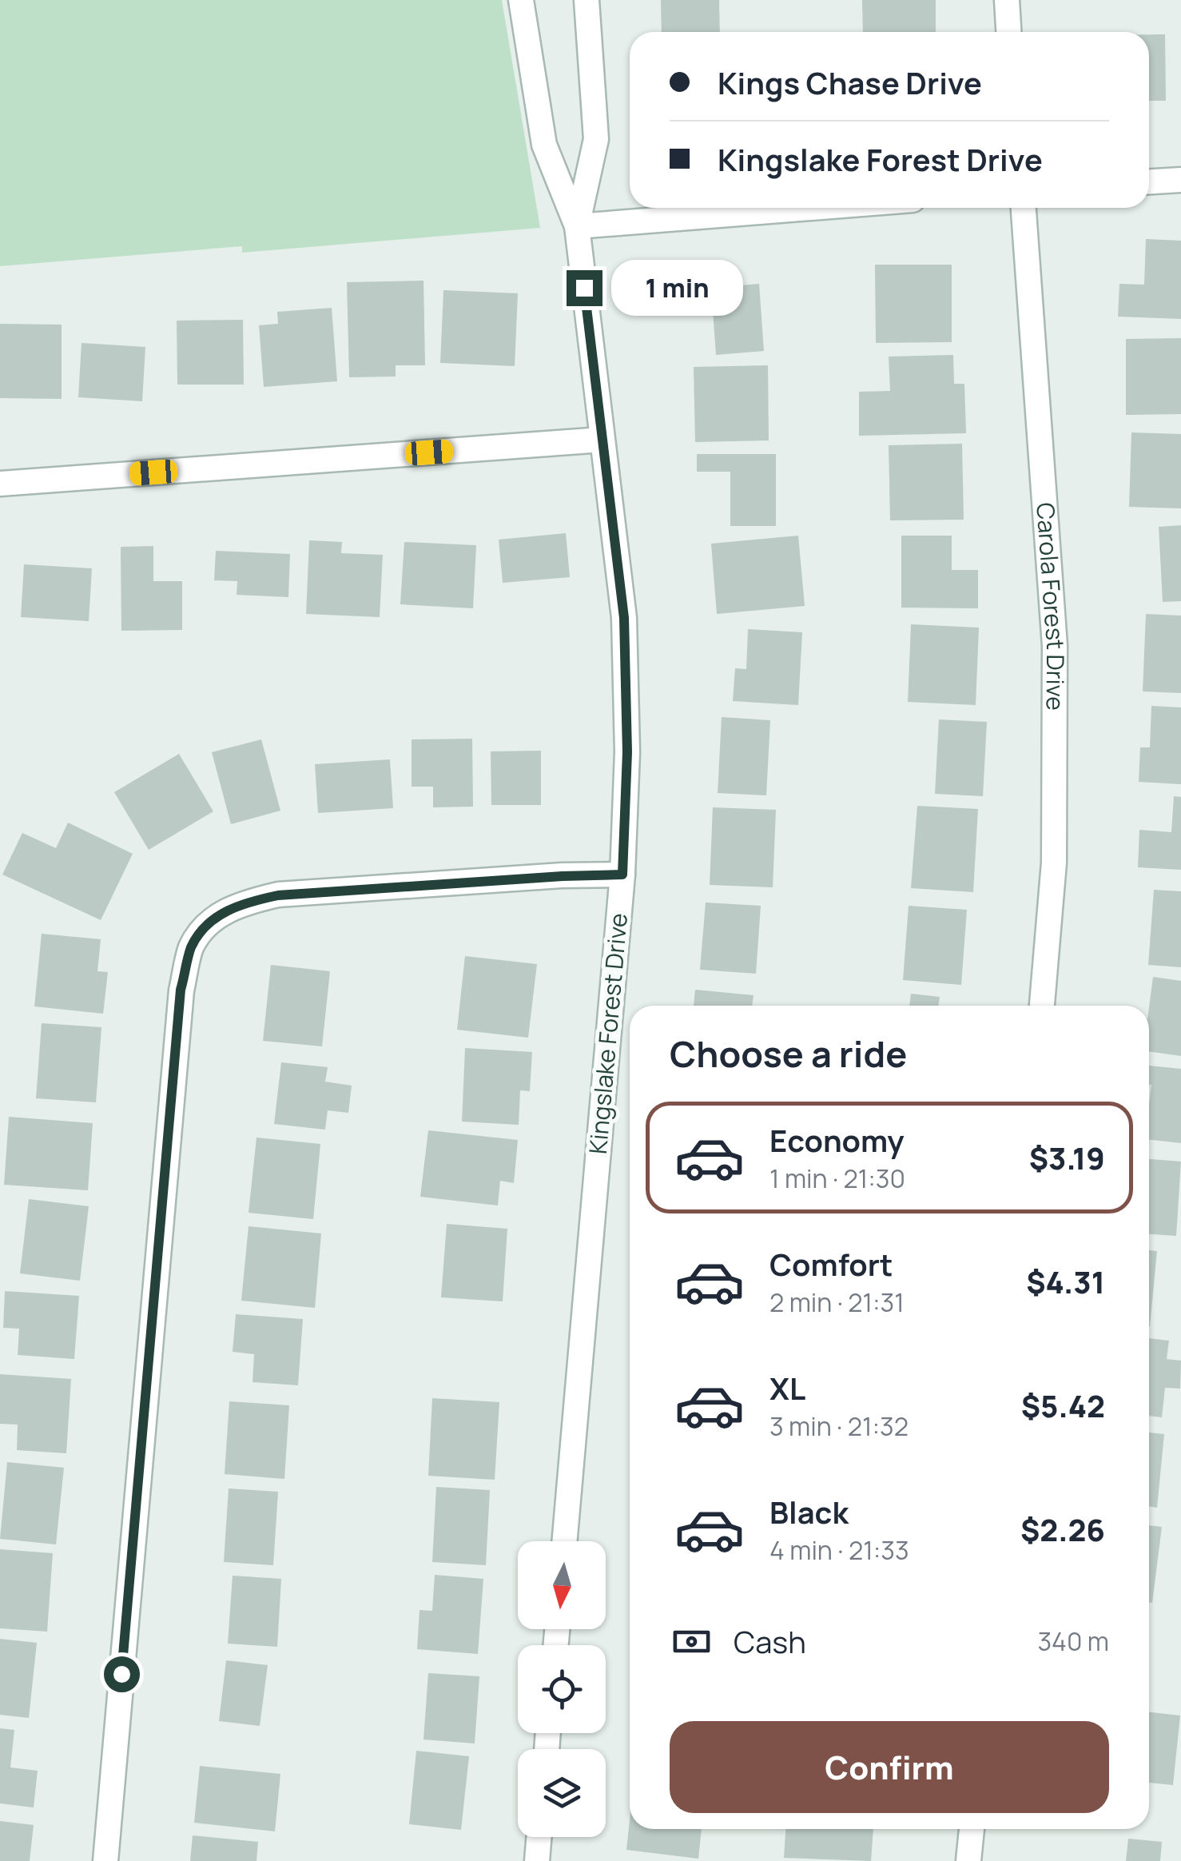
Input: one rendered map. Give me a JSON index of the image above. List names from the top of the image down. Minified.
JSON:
{"streets":{"street":["Carola Forest Drive","Kingslake Forest Drive"]},"north":"bottom","page":{"banner":["Kings Chase Drive","Kingslake Forest Drive"],"bubble":"1 min","heading":"Choose a ride","list":[{"name":"Economy","note":"1 min · 21:30","value":"$3.19"},{"name":"Comfort","note":"2 min · 21:31","value":"$4.31"},{"name":"XL","note":"3 min · 21:32","value":"$5.42"},{"name":"Black","note":"4 min · 21:33","value":"$2.26"}],"pay":["Cash","340 m"],"buttons":"Confirm"}}
